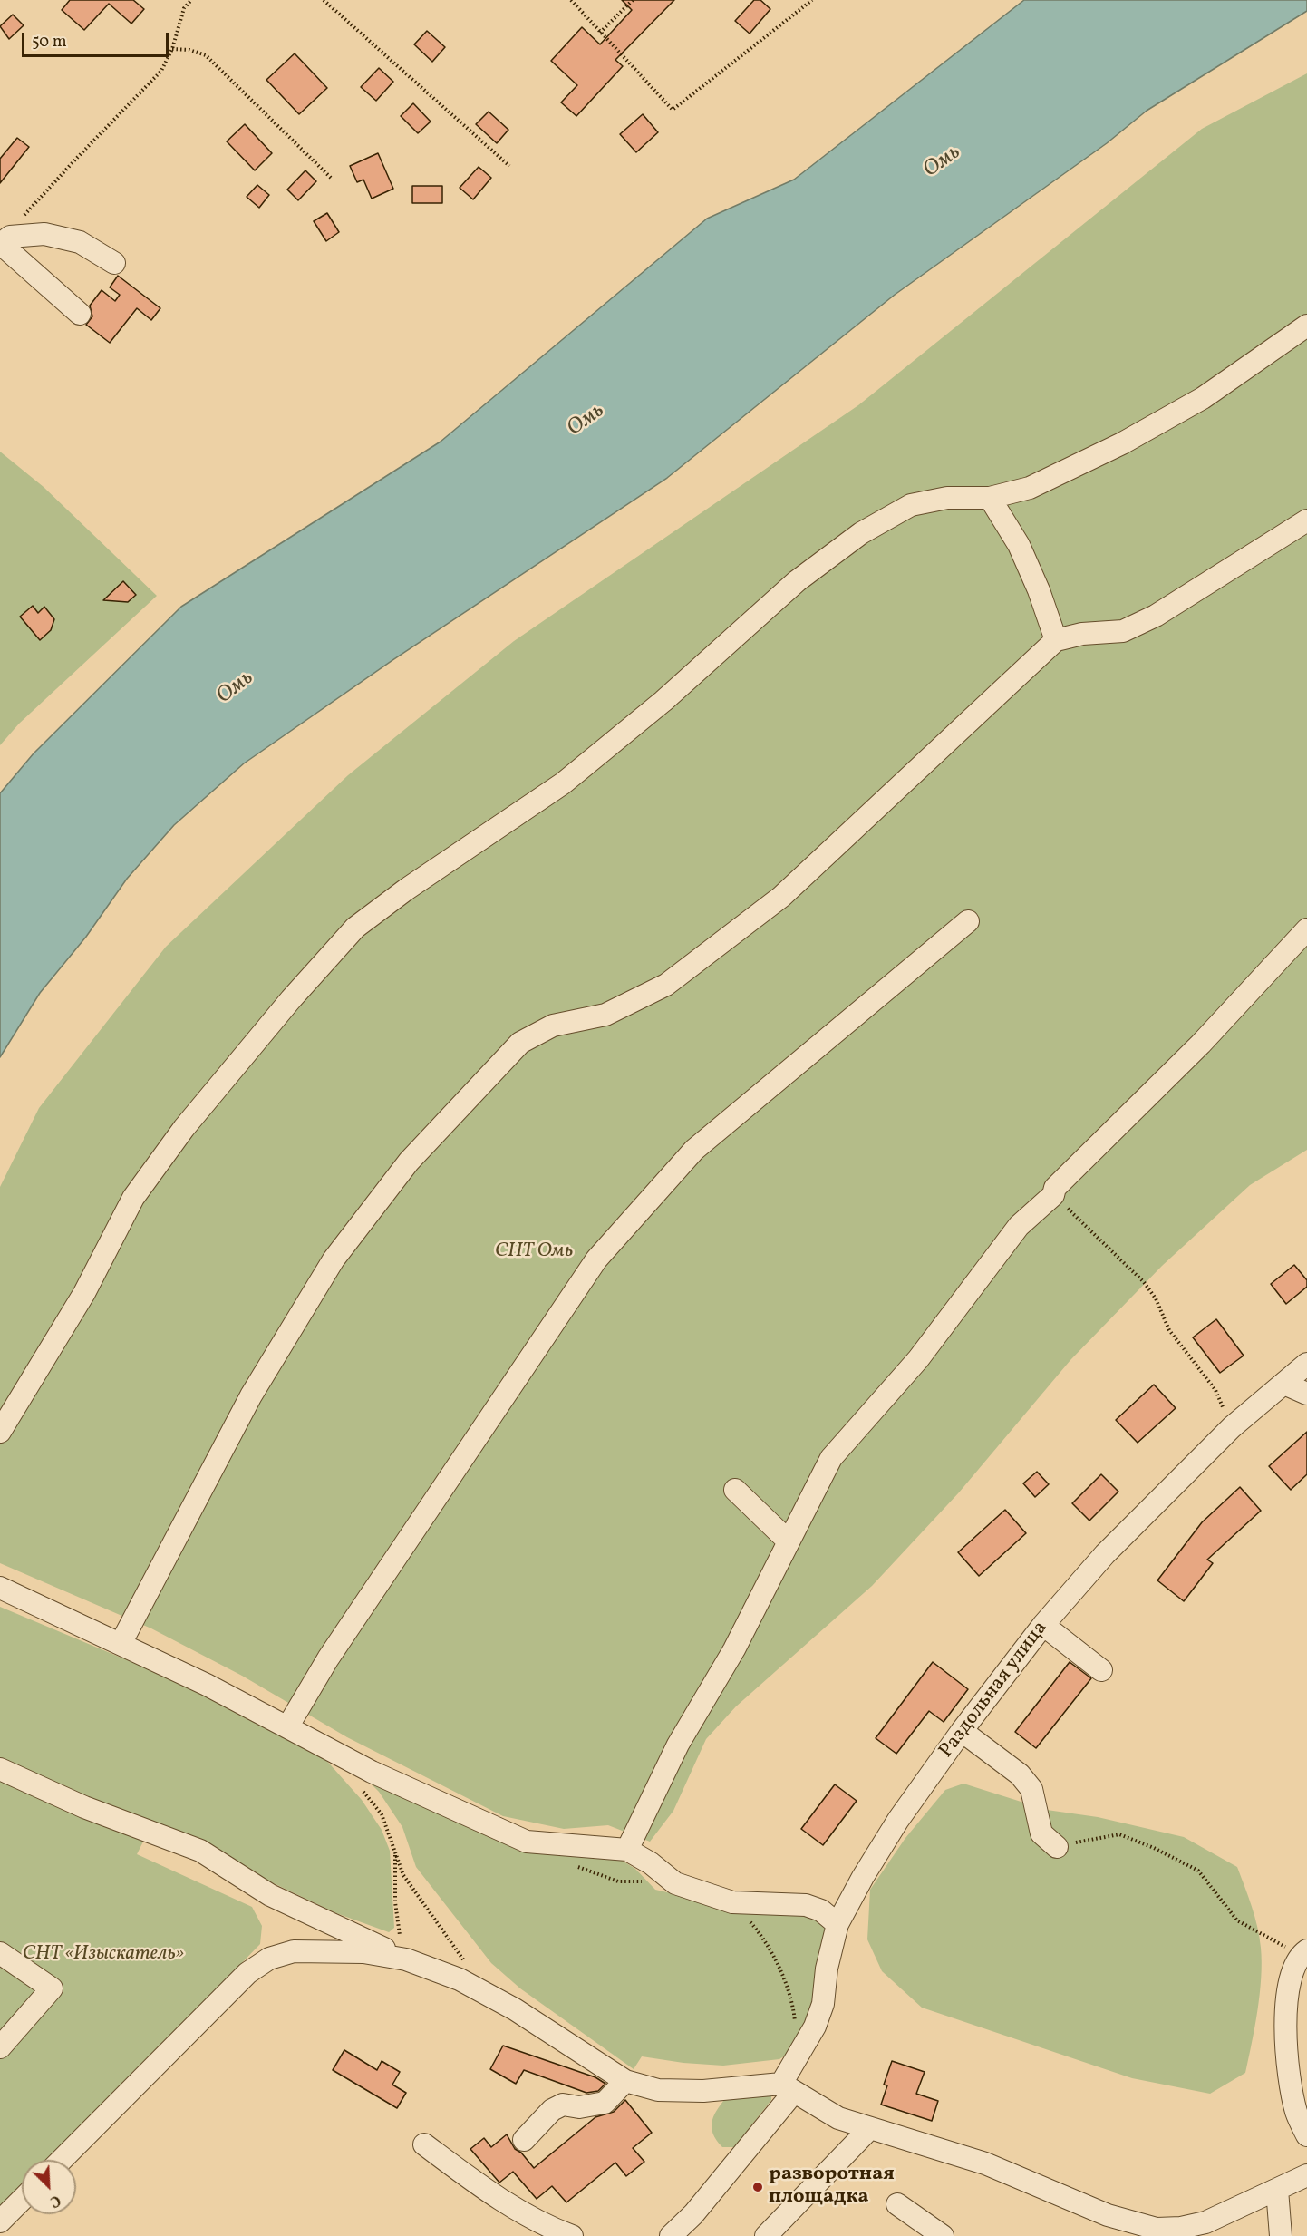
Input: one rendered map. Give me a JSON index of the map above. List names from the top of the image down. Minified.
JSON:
{"streets":{"street":["Раздольная улица"]},"water":["Омь"],"parks":["СНТ Омь","СНТ «Изыскатель»"],"places":["разворотная площадка"],"scale_bar":"50 m","north":"bottom right"}
